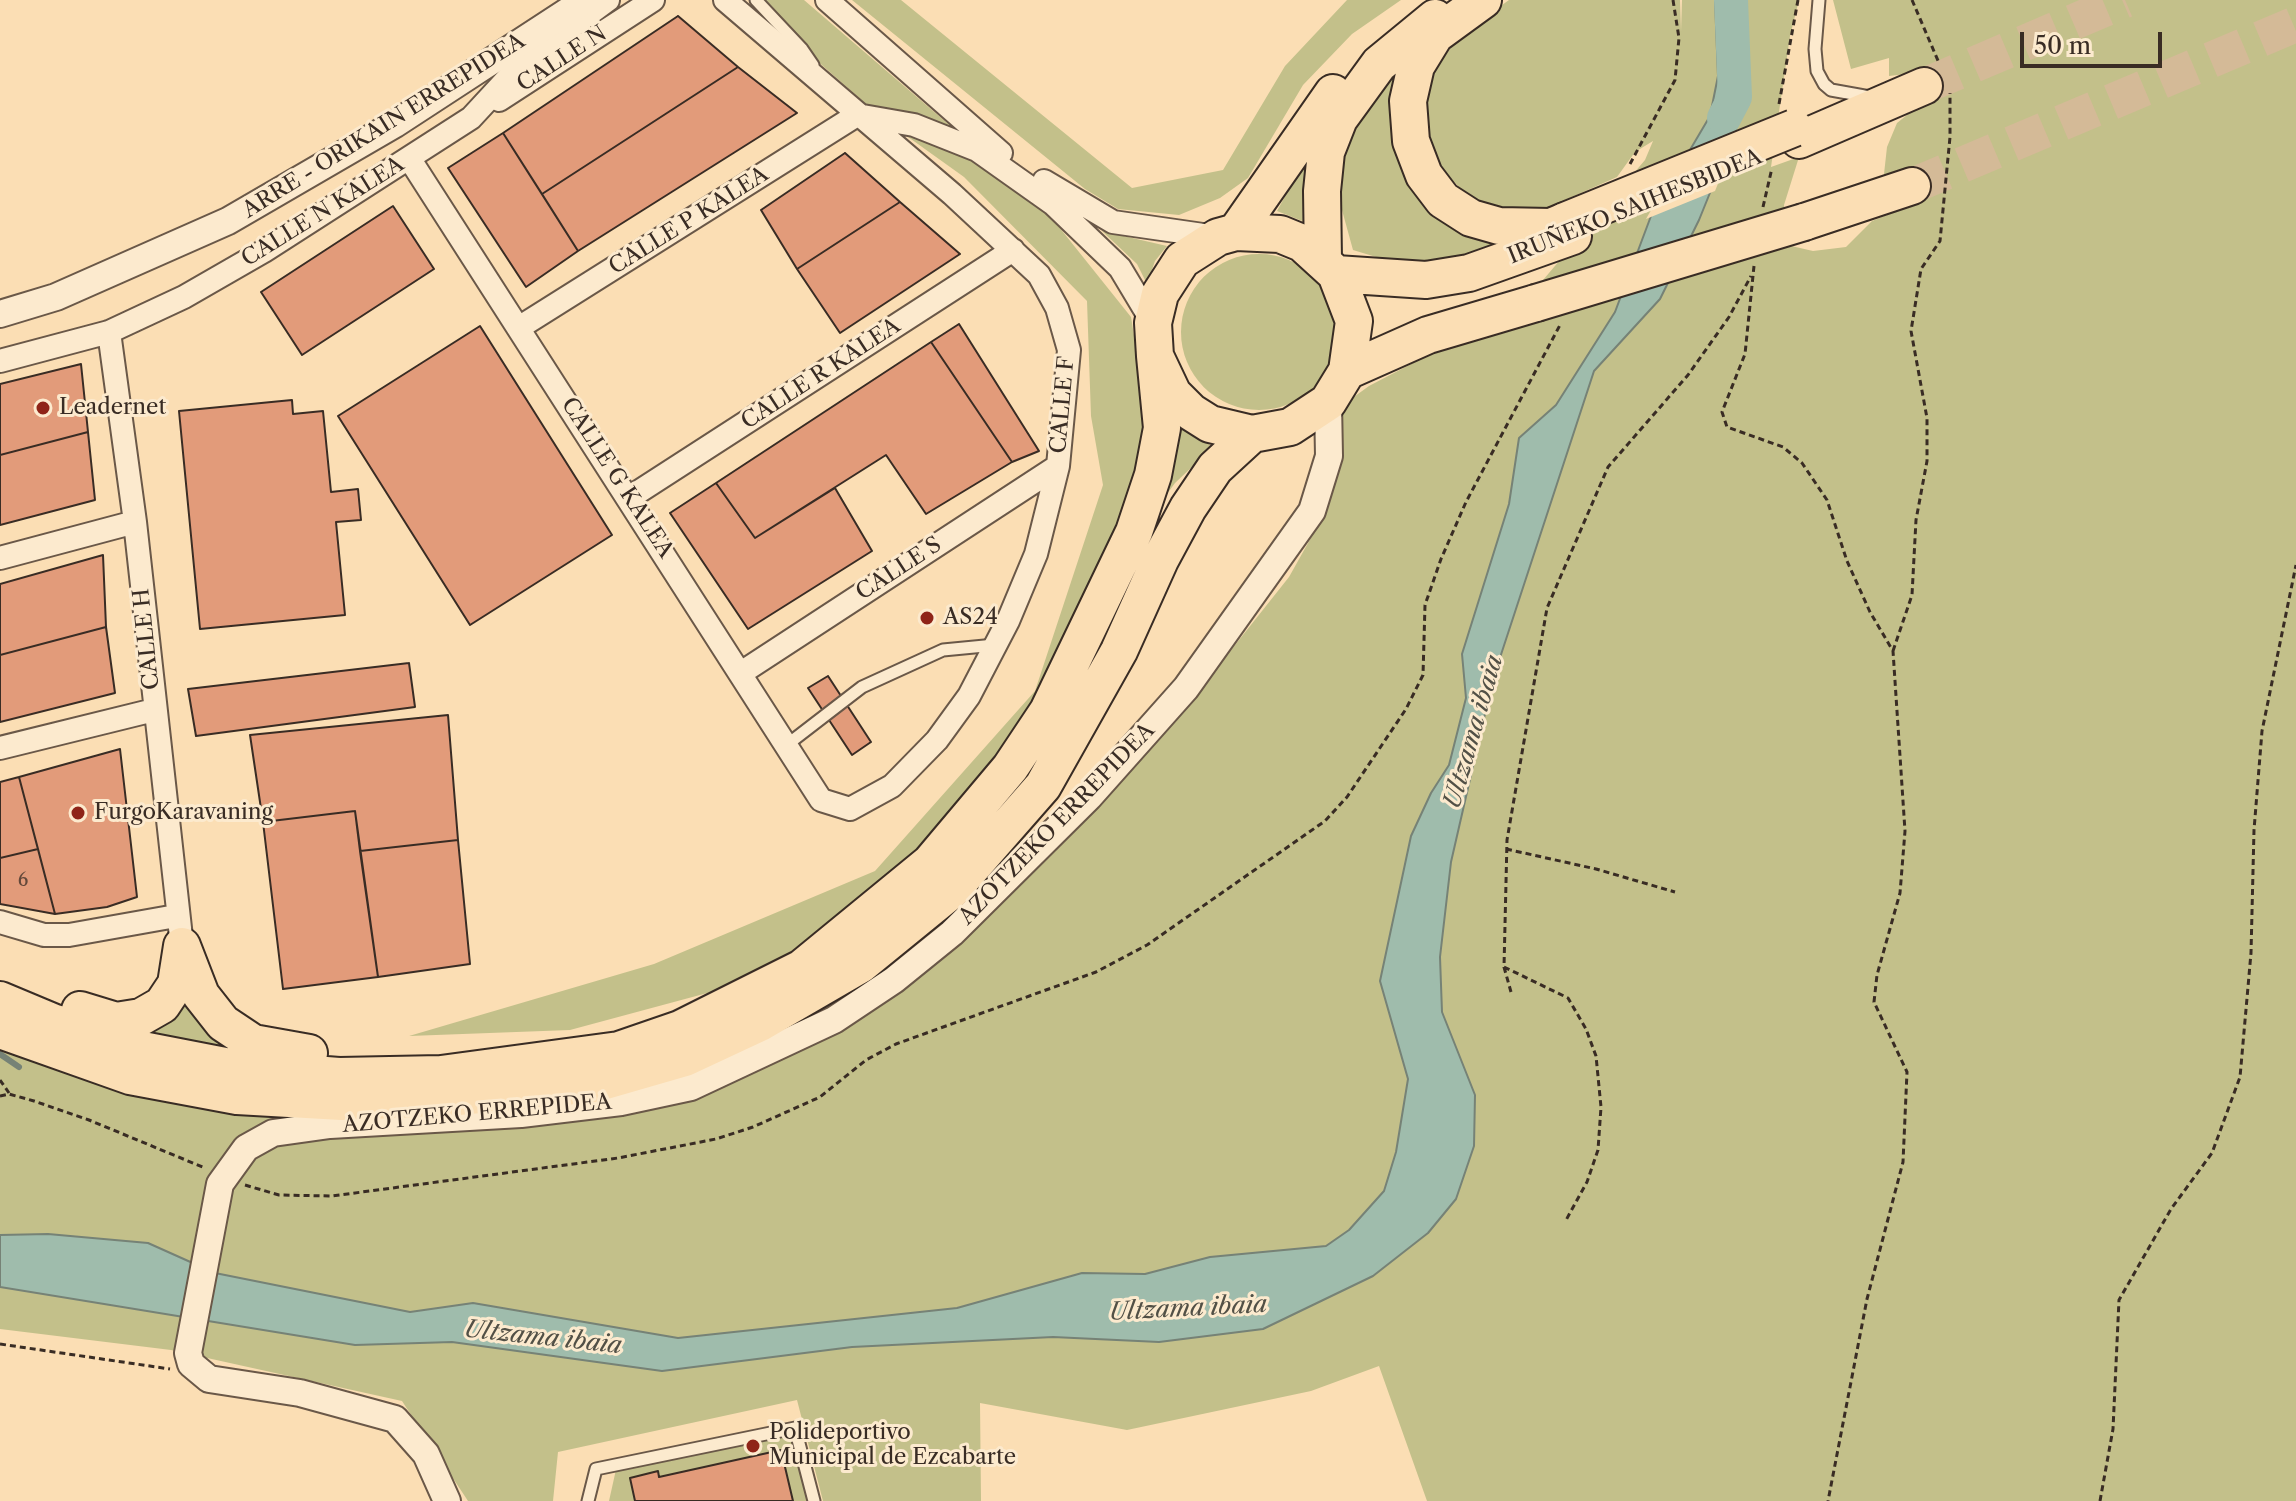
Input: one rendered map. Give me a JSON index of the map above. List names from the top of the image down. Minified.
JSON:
{"streets":{"highway":["IRUÑEKO SAIHESBIDEA"],"street":["CALLE N","ARRE - ORIKAIN ERREPIDEA","CALLE N KALEA","CALLE P KALEA","CALLE R KALEA","CALLE F","CALLE G KALEA","CALLE S","CALLE H","AZOTZEKO ERREPIDEA"]},"crossings":[["CALLE N","CALLE N KALEA"],["IRUÑEKO SAIHESBIDEA","AZOTZEKO ERREPIDEA"],["CALLE N KALEA","CALLE G KALEA"],["CALLE N KALEA","CALLE H"],["CALLE P KALEA","CALLE F"],["CALLE P KALEA","CALLE G KALEA"],["CALLE R KALEA","CALLE F"],["CALLE R KALEA","CALLE G KALEA"],["CALLE F","CALLE G KALEA"],["CALLE F","CALLE S"],["CALLE G KALEA","CALLE S"]],"water":["Ultzama ibaia"],"places":["Leadernet","AS24","FurgoKaravaning","Polideportivo Municipal de Ezcabarte"],"house_numbers":["6"],"scale_bar":"50 m"}
